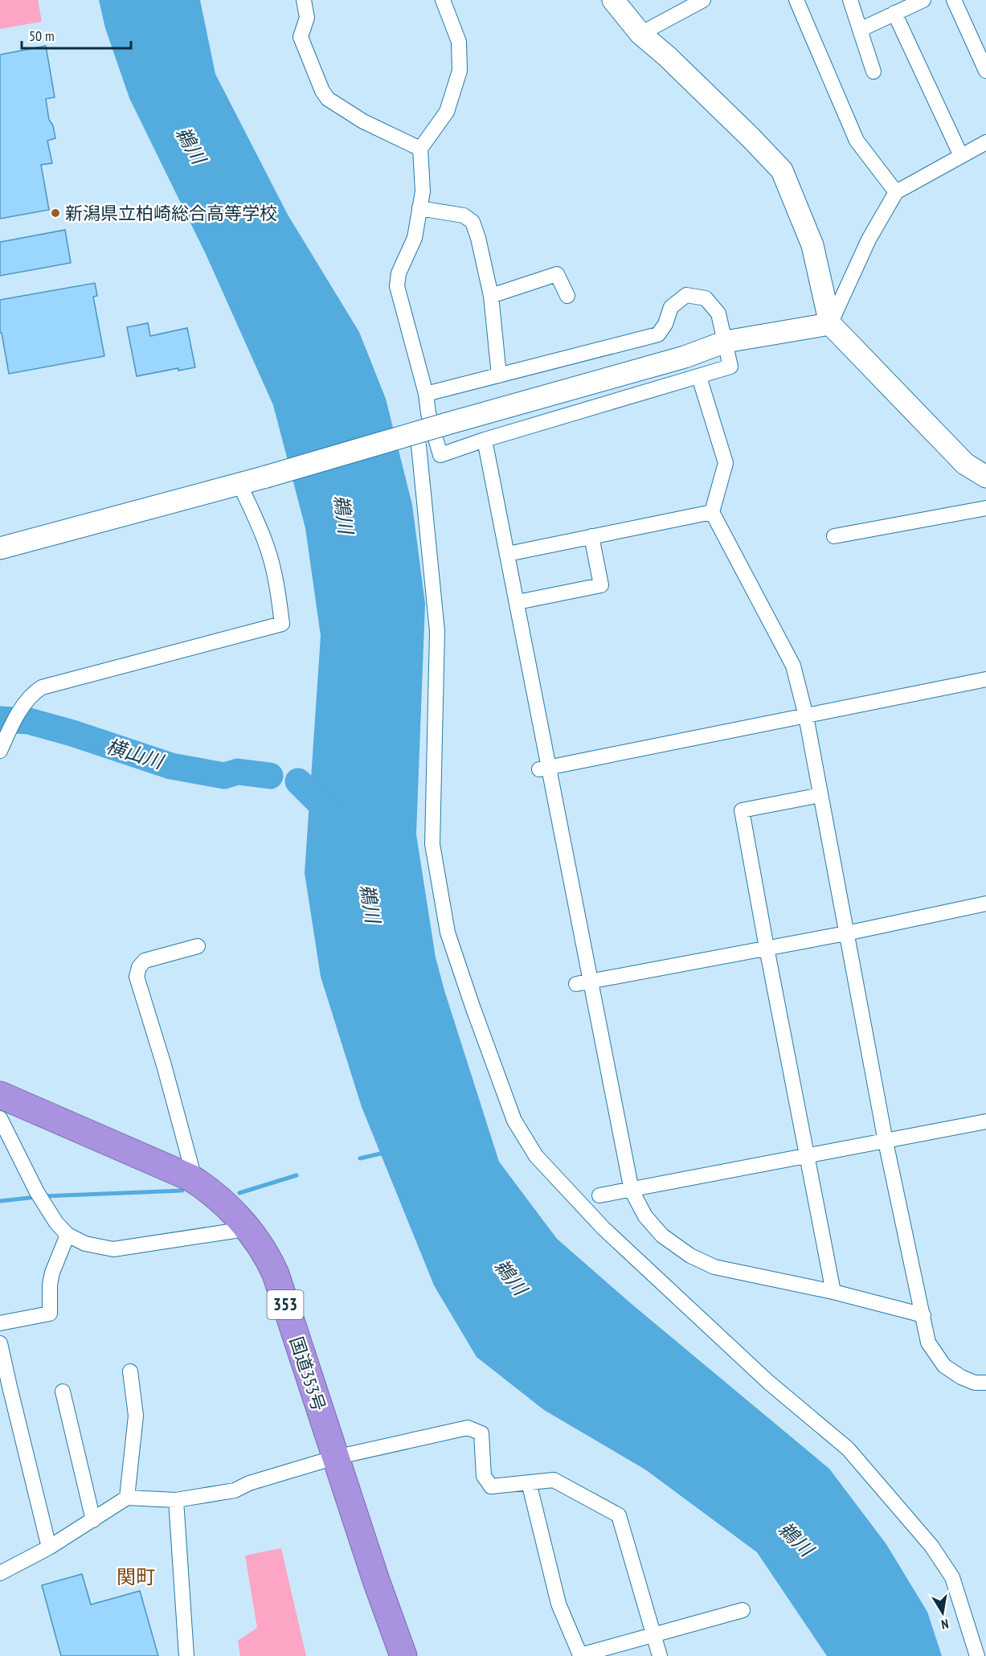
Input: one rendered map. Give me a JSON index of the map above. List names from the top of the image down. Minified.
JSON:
{"streets":{"highway":["353","国道353号"]},"districts":["関町"],"water":["鵜川","横山川"],"places":["新潟県立柏崎総合高等学校"],"scale_bar":"50 m","north":"bottom"}
